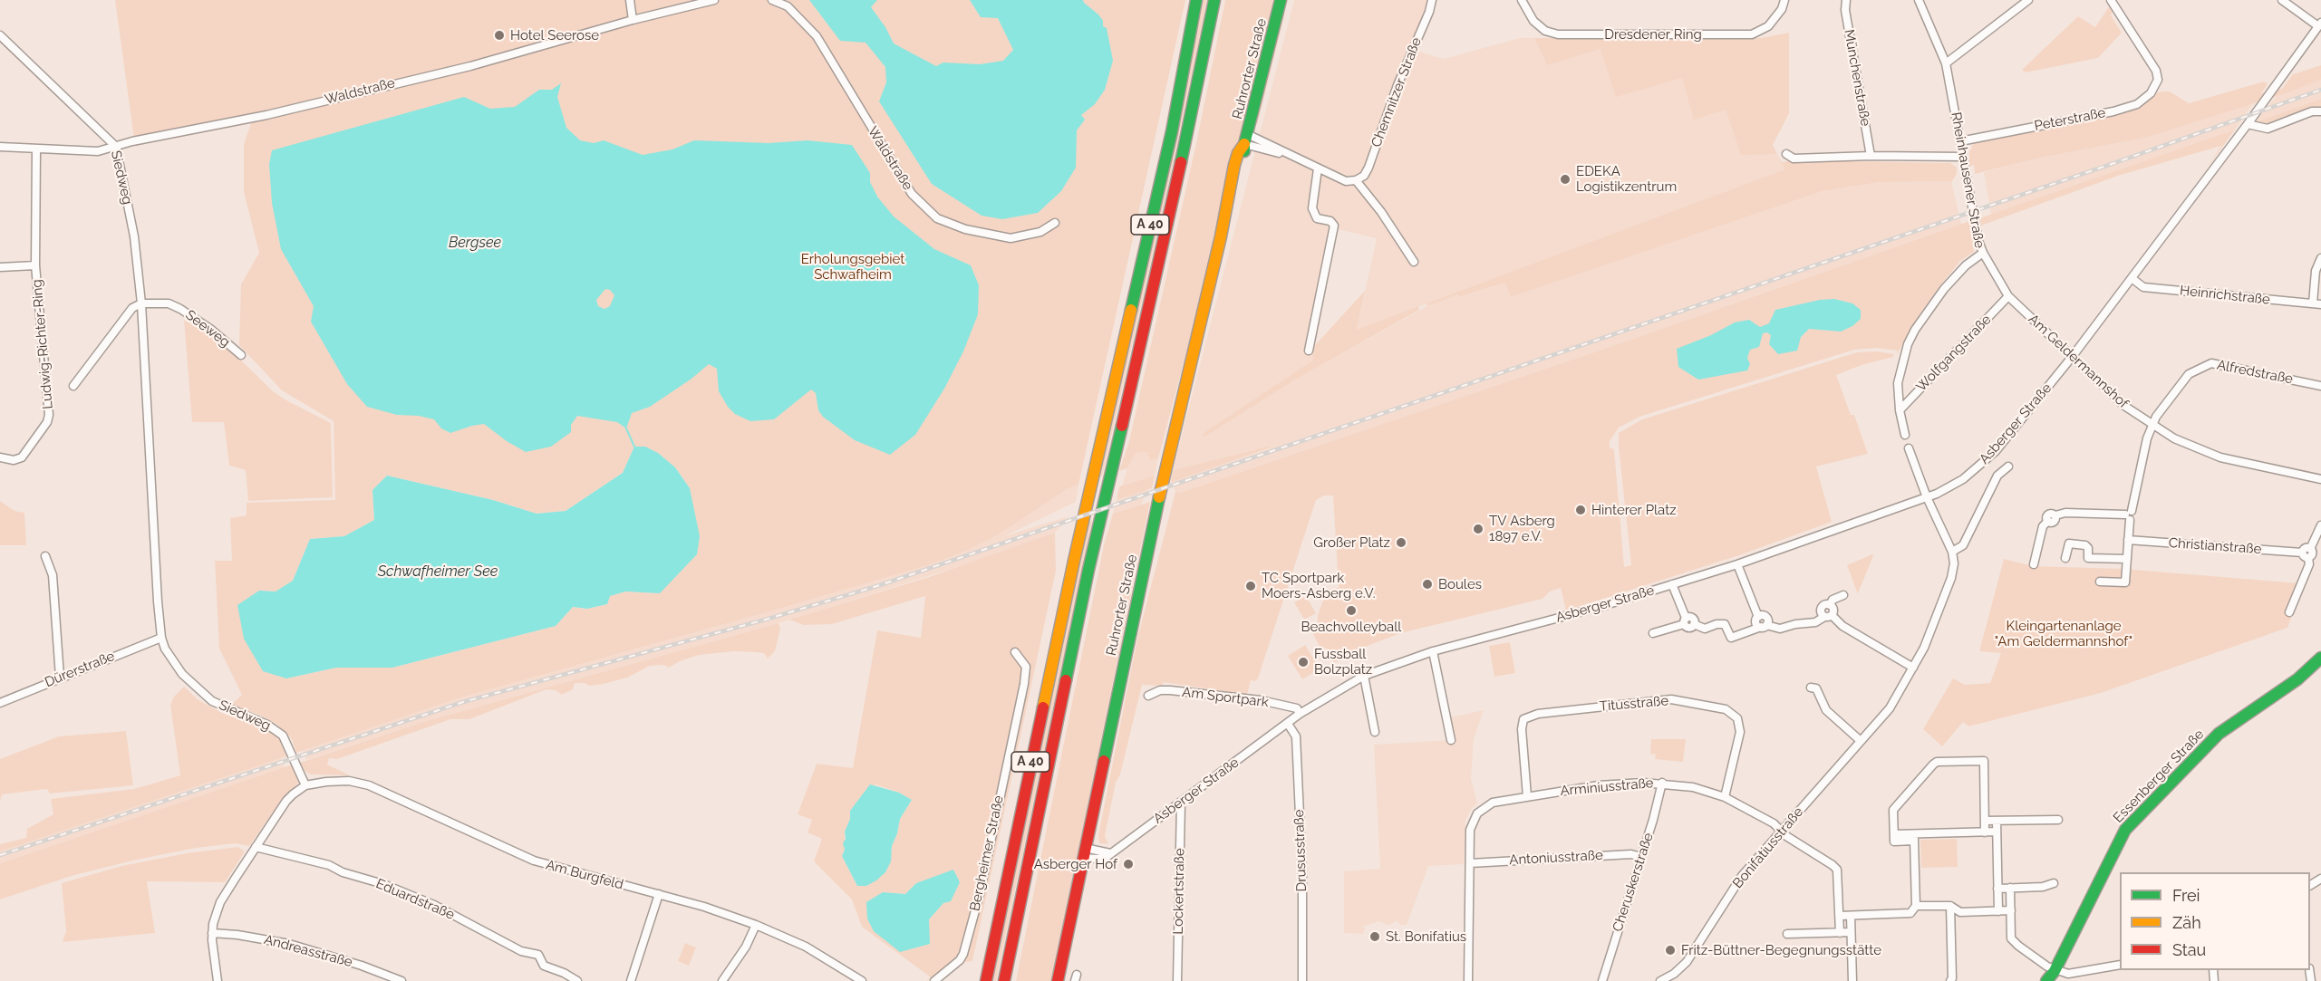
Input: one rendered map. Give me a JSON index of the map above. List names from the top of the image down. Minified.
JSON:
{"streets":{"main road":["Ruhrorter Straße","A 40","Essenberger Straße"],"street":["Dresdener Ring","Münchenstraße","Waldstraße","Chemnitzer Straße","Peterstraße","Siedweg","Rheinhausener Straße","Heinrichstraße","Seeweg","Ludwig-Richter-Ring","Wolfgangstraße","Am Geldermannshof","Alfredstraße","Asberger Straße","Christianstraße","Dürerstraße","Am Sportpark","Titusstraße","Arminiusstraße","Bonifatiusstraße","Drususstraße","Bergheimer Straße","Antoniusstraße","Am Burgfeld","Cheruskerstraße","Lockertstraße","Eduardstraße","Andreasstraße"]},"crossings":[["Ruhrorter Straße","Asberger Straße"],["Waldstraße","Siedweg"],["Waldstraße","Ludwig-Richter-Ring"],["Peterstraße","Rheinhausener Straße"],["Siedweg","Seeweg"],["Siedweg","Dürerstraße"],["Siedweg","Am Burgfeld"],["Rheinhausener Straße","Wolfgangstraße"],["Rheinhausener Straße","Am Geldermannshof"],["Heinrichstraße","Asberger Straße"],["Wolfgangstraße","Am Geldermannshof"],["Am Geldermannshof","Alfredstraße"],["Am Geldermannshof","Asberger Straße"],["Alfredstraße","Christianstraße"],["Asberger Straße","Am Sportpark"],["Asberger Straße","Bonifatiusstraße"],["Asberger Straße","Drususstraße"],["Asberger Straße","Lockertstraße"],["Titusstraße","Arminiusstraße"],["Arminiusstraße","Bonifatiusstraße"],["Arminiusstraße","Antoniusstraße"],["Arminiusstraße","Cheruskerstraße"],["Antoniusstraße","Cheruskerstraße"]],"water":["Bergsee","Schwafheimer See"],"parks":["Erholungsgebiet Schwafheim","Kleingartenanlage \"Am Geldermannshof\""],"places":["Hotel Seerose","EDEKA Logistikzentrum","Hinterer Platz","TV Asberg 1897 e.V.","Großer Platz","Boules","TC Sportpark Moers-Asberg e.V.","Beachvolleyball","Fussball Bolzplatz","Asberger Hof","St. Bonifatius","Fritz-Büttner-Begegnungsstätte"],"legend":["Frei","Zäh","Stau"]}
